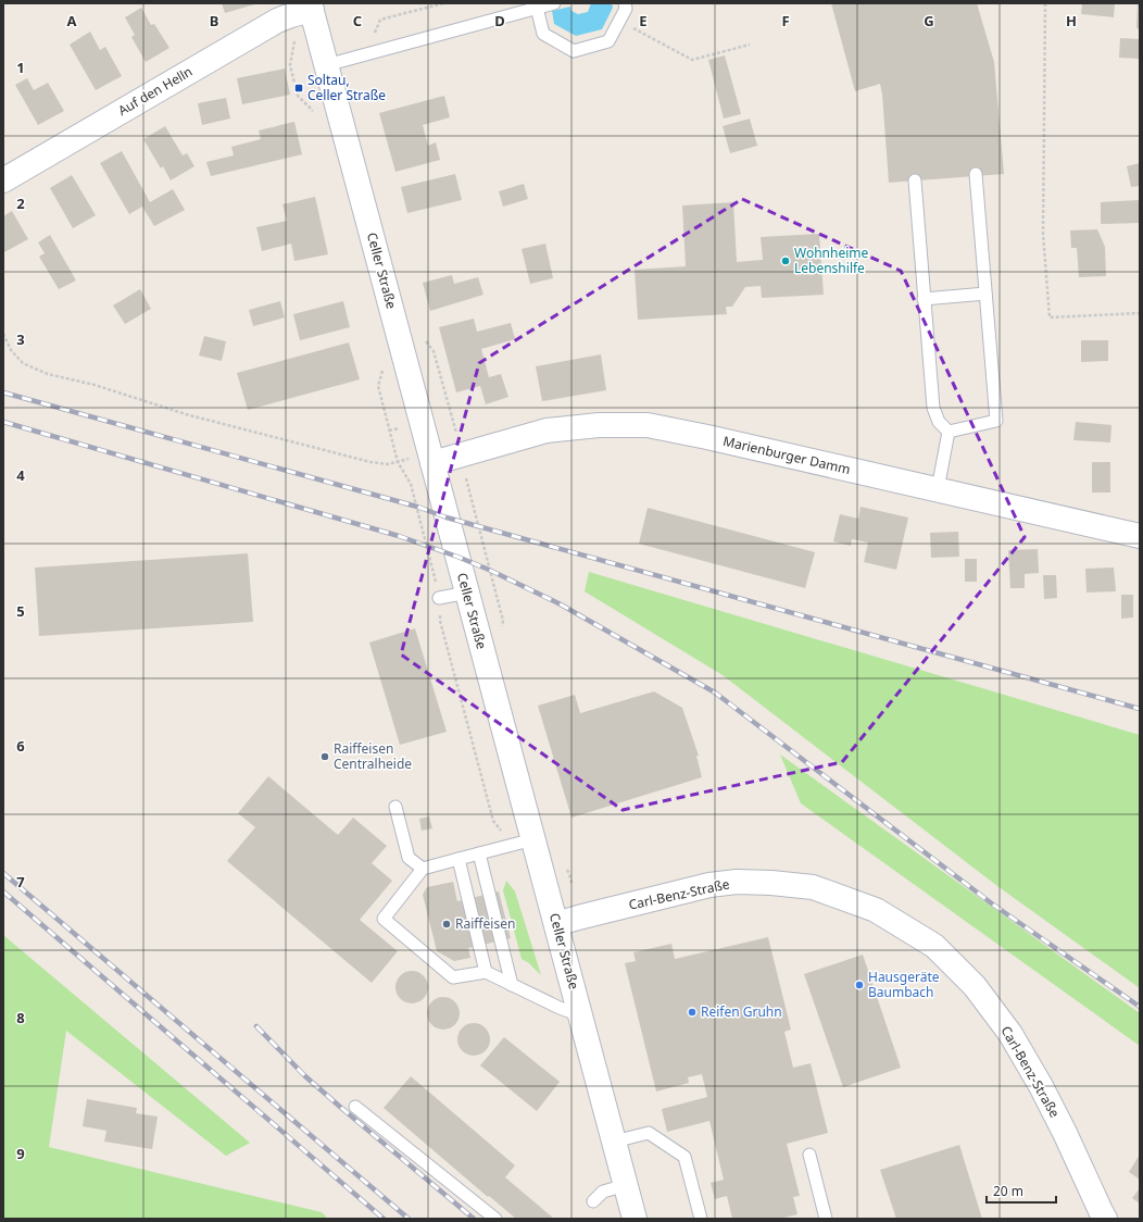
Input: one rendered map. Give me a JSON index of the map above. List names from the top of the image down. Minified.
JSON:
{"streets":{"street":["Auf den Helln","Celler Straße","Marienburger Damm","Carl-Benz-Straße"]},"crossings":[["Auf den Helln","Celler Straße"],["Celler Straße","Marienburger Damm"],["Celler Straße","Carl-Benz-Straße"]],"places":{"transit":["Soltau, Celler Straße"],"other":["Wohnheime Lebenshilfe","Raiffeisen Centralheide","Raiffeisen","Hausgeräte Baumbach","Reifen Gruhn"]},"scale_bar":"20 m","grid":{"columns":["A","B","C","D","E","F","G","H"],"rows":["1","2","3","4","5","6","7","8","9"]}}
